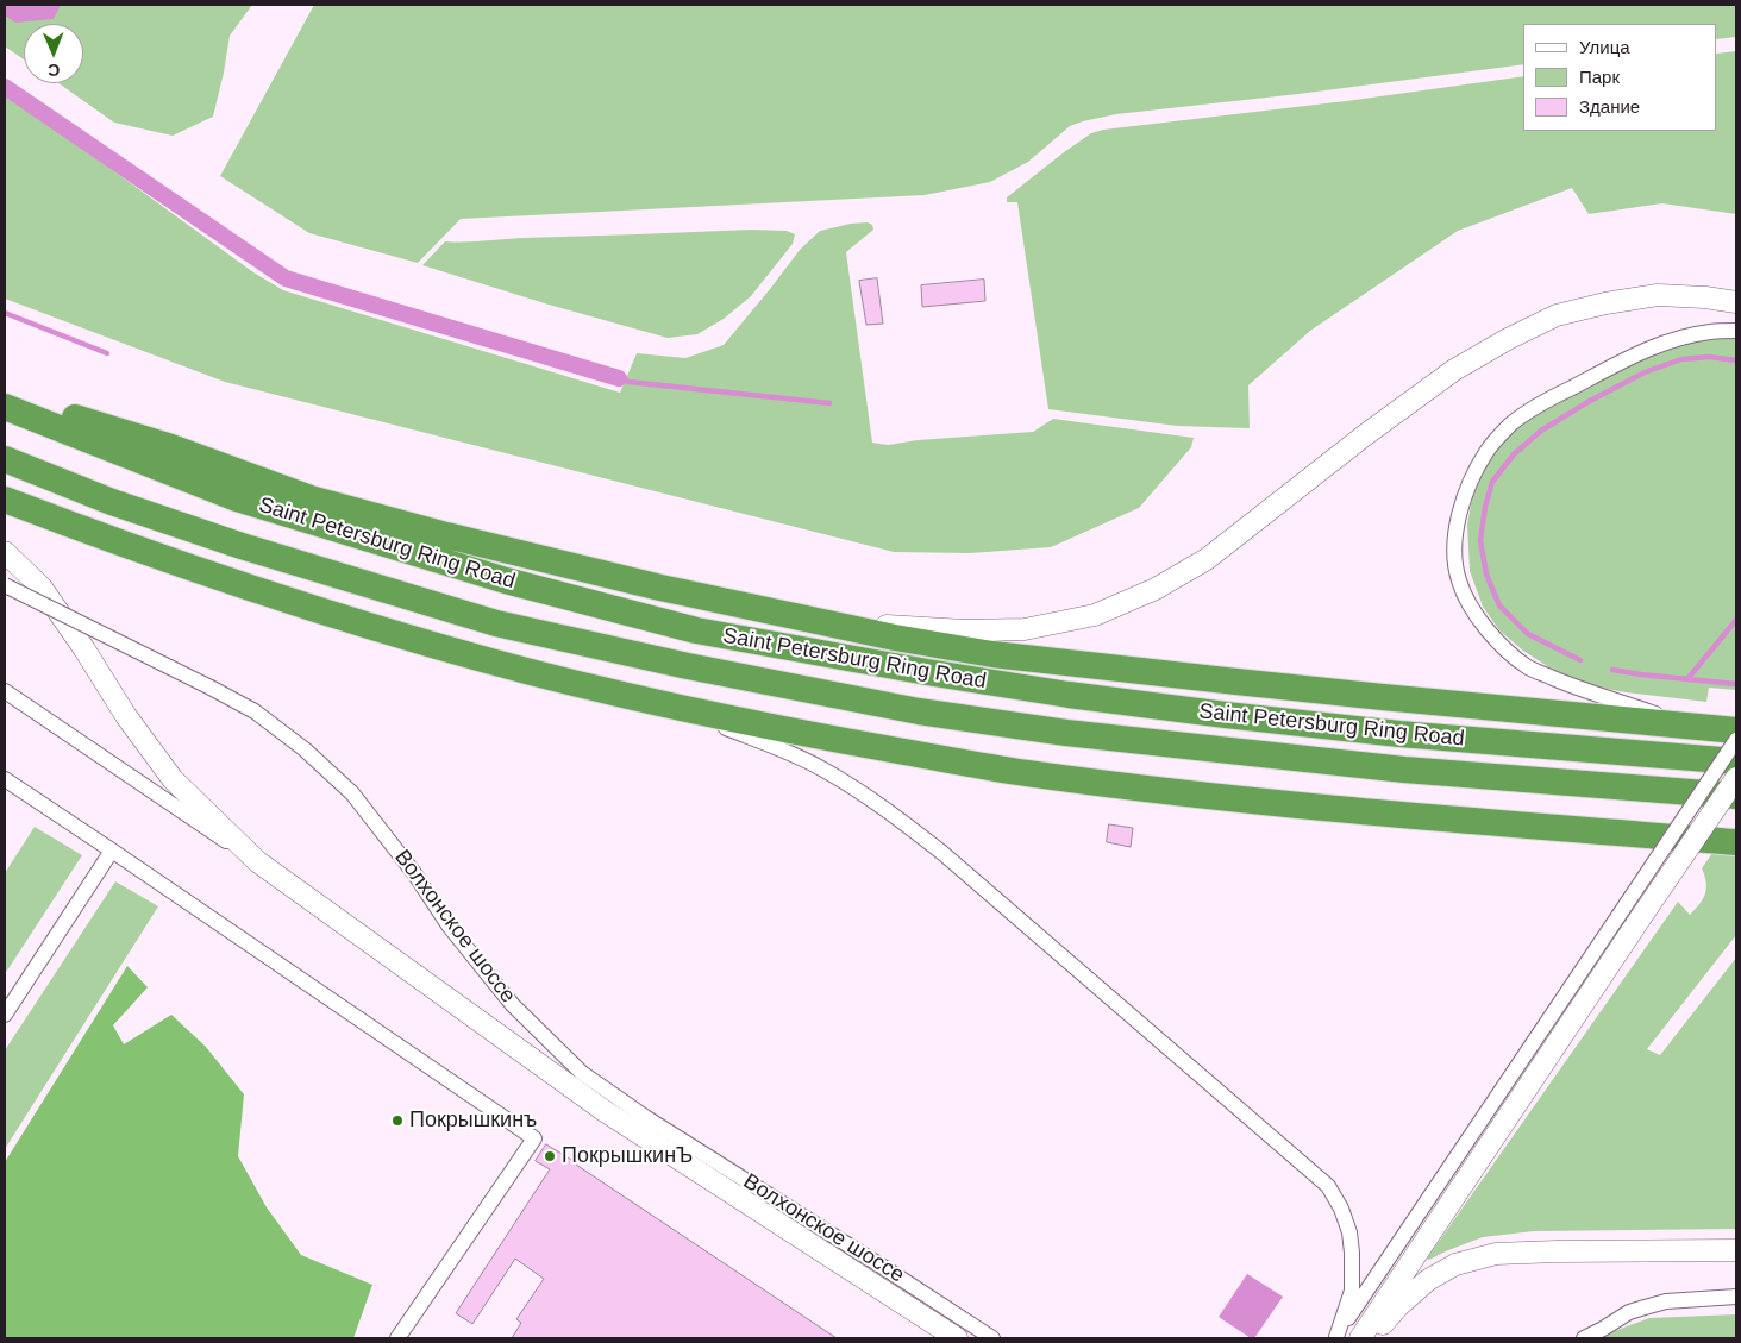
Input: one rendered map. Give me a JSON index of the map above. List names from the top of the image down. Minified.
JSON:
{"streets":{"highway":["Saint Petersburg Ring Road"],"main road":["Волхонское шоссе"]},"places":["Покрышкинъ","ПокрышкинЪ"],"legend":["Улица","Парк","Здание"],"north":"bottom"}
